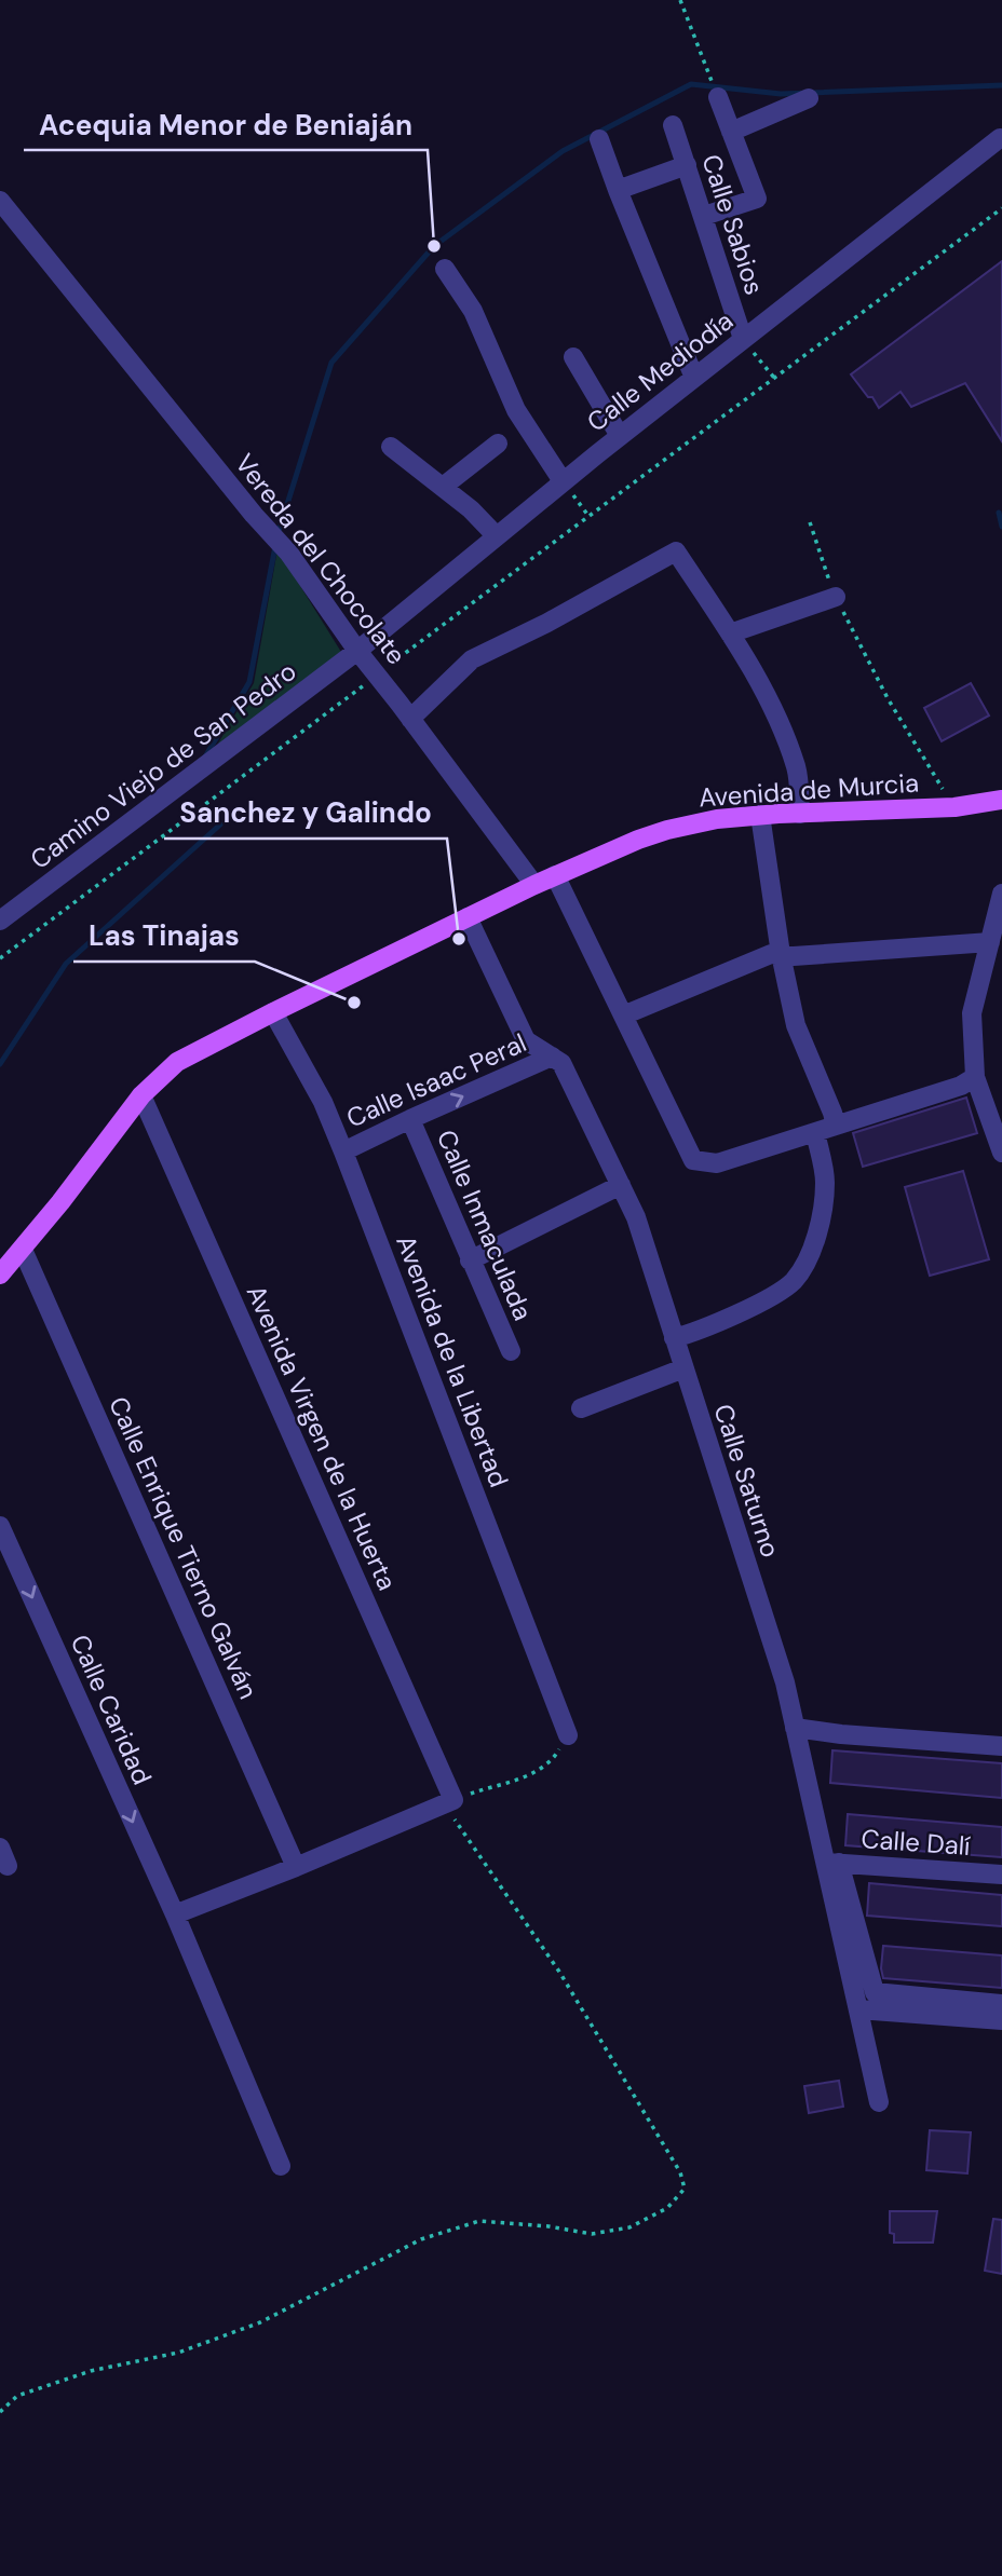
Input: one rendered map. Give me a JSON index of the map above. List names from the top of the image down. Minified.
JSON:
{"streets":{"main road":["Avenida de Murcia"],"street":["Calle Sabios","Calle Mediodía","Vereda del Chocolate","Camino Viejo de San Pedro","Calle Isaac Peral","Calle Inmaculada","Avenida de la Libertad","Avenida Virgen de la Huerta","Calle Saturno","Calle Enrique Tierno Galván","Calle Caridad","Calle Dalí"]},"crossings":[["Calle Sabios","Calle Mediodía"],["Calle Mediodía","Vereda del Chocolate"],["Calle Mediodía","Camino Viejo de San Pedro"],["Vereda del Chocolate","Camino Viejo de San Pedro"],["Vereda del Chocolate","Avenida de Murcia"],["Avenida de Murcia","Avenida de la Libertad"],["Avenida de Murcia","Avenida Virgen de la Huerta"],["Avenida de Murcia","Calle Saturno"],["Avenida de Murcia","Calle Enrique Tierno Galván"],["Calle Isaac Peral","Calle Inmaculada"],["Calle Isaac Peral","Avenida de la Libertad"],["Calle Isaac Peral","Calle Saturno"],["Calle Saturno","Calle Dalí"]],"one_way":["Calle Caridad"],"places":["Acequia Menor de Beniaján","Sanchez y Galindo","Las Tinajas"]}
